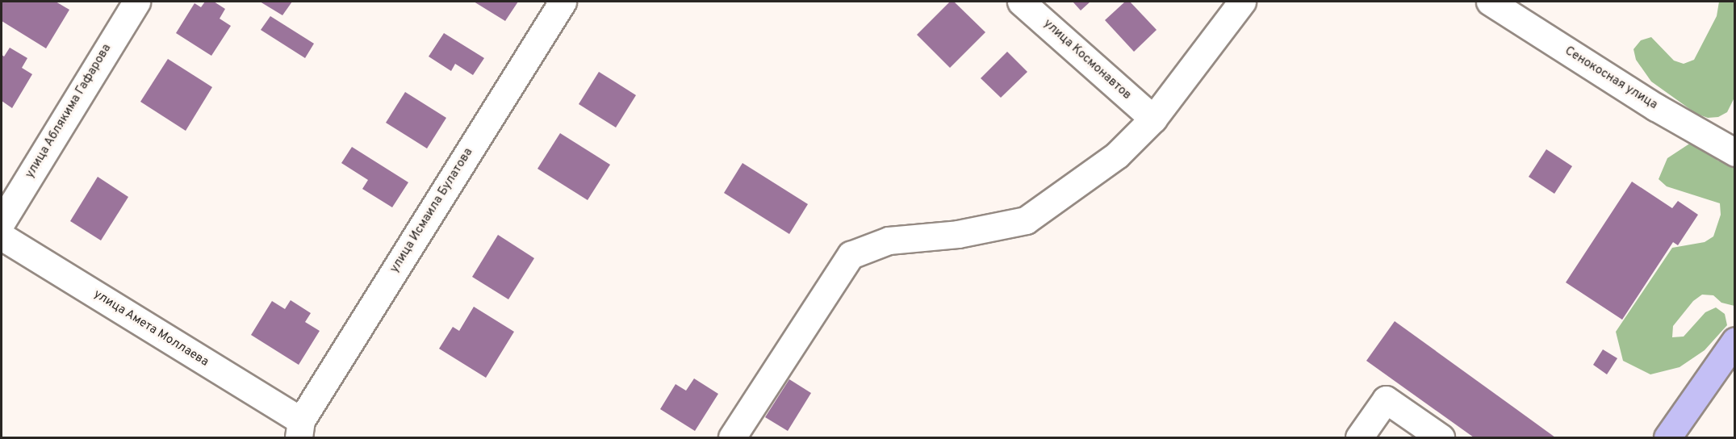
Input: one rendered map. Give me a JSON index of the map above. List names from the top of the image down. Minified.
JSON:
{"streets":{"street":["улица Космонавтов","Сенокосная улица","улица Аблякима Гафарова","улица Исмаила Булатова","улица Амета Моллаева"]},"crossings":[["улица Исмаила Булатова","улица Амета Моллаева"]]}
